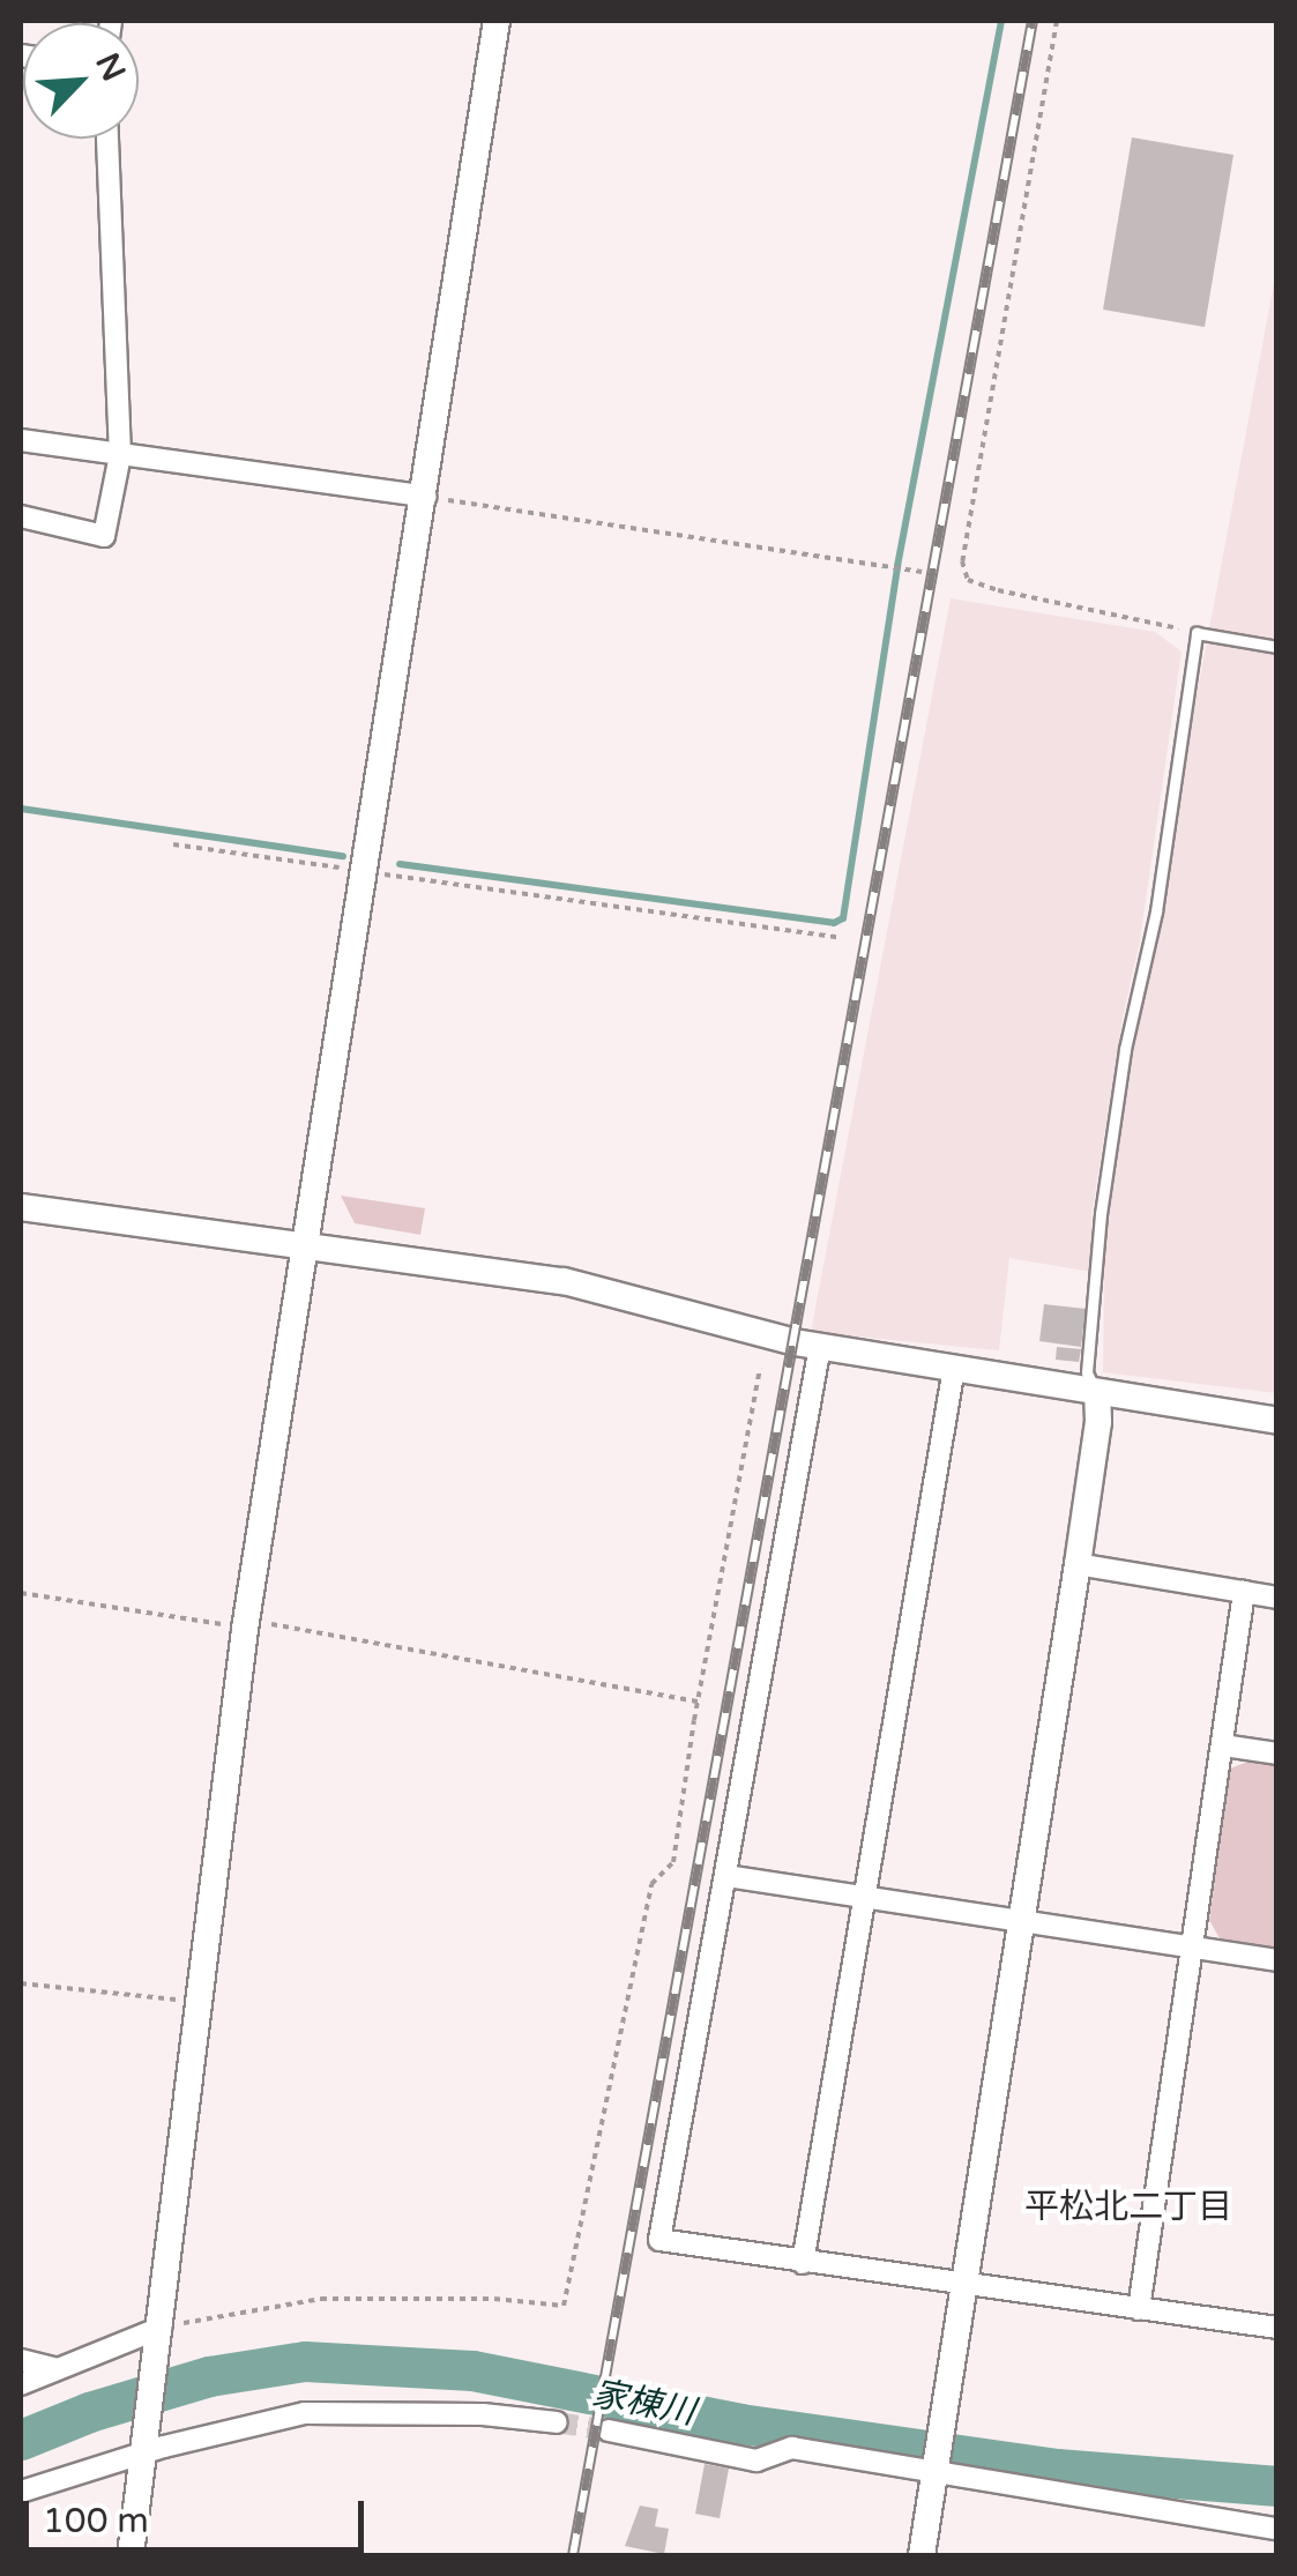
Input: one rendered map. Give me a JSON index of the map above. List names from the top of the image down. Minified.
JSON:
{"districts":["平松北二丁目"],"water":["家棟川"],"scale_bar":"100 m","north":"top right"}
